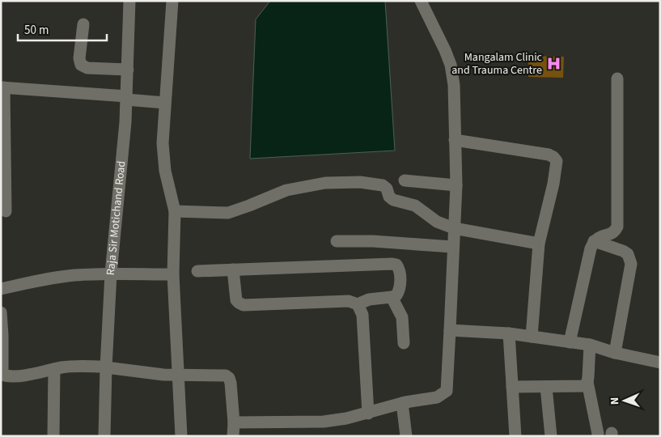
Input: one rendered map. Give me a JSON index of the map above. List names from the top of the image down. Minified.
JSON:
{"streets":{"street":["Raja Sir Motichand Road"]},"places":{"hospital":["Mangalam Clinic and Trauma Centre"]},"scale_bar":"50 m","north":"left"}
